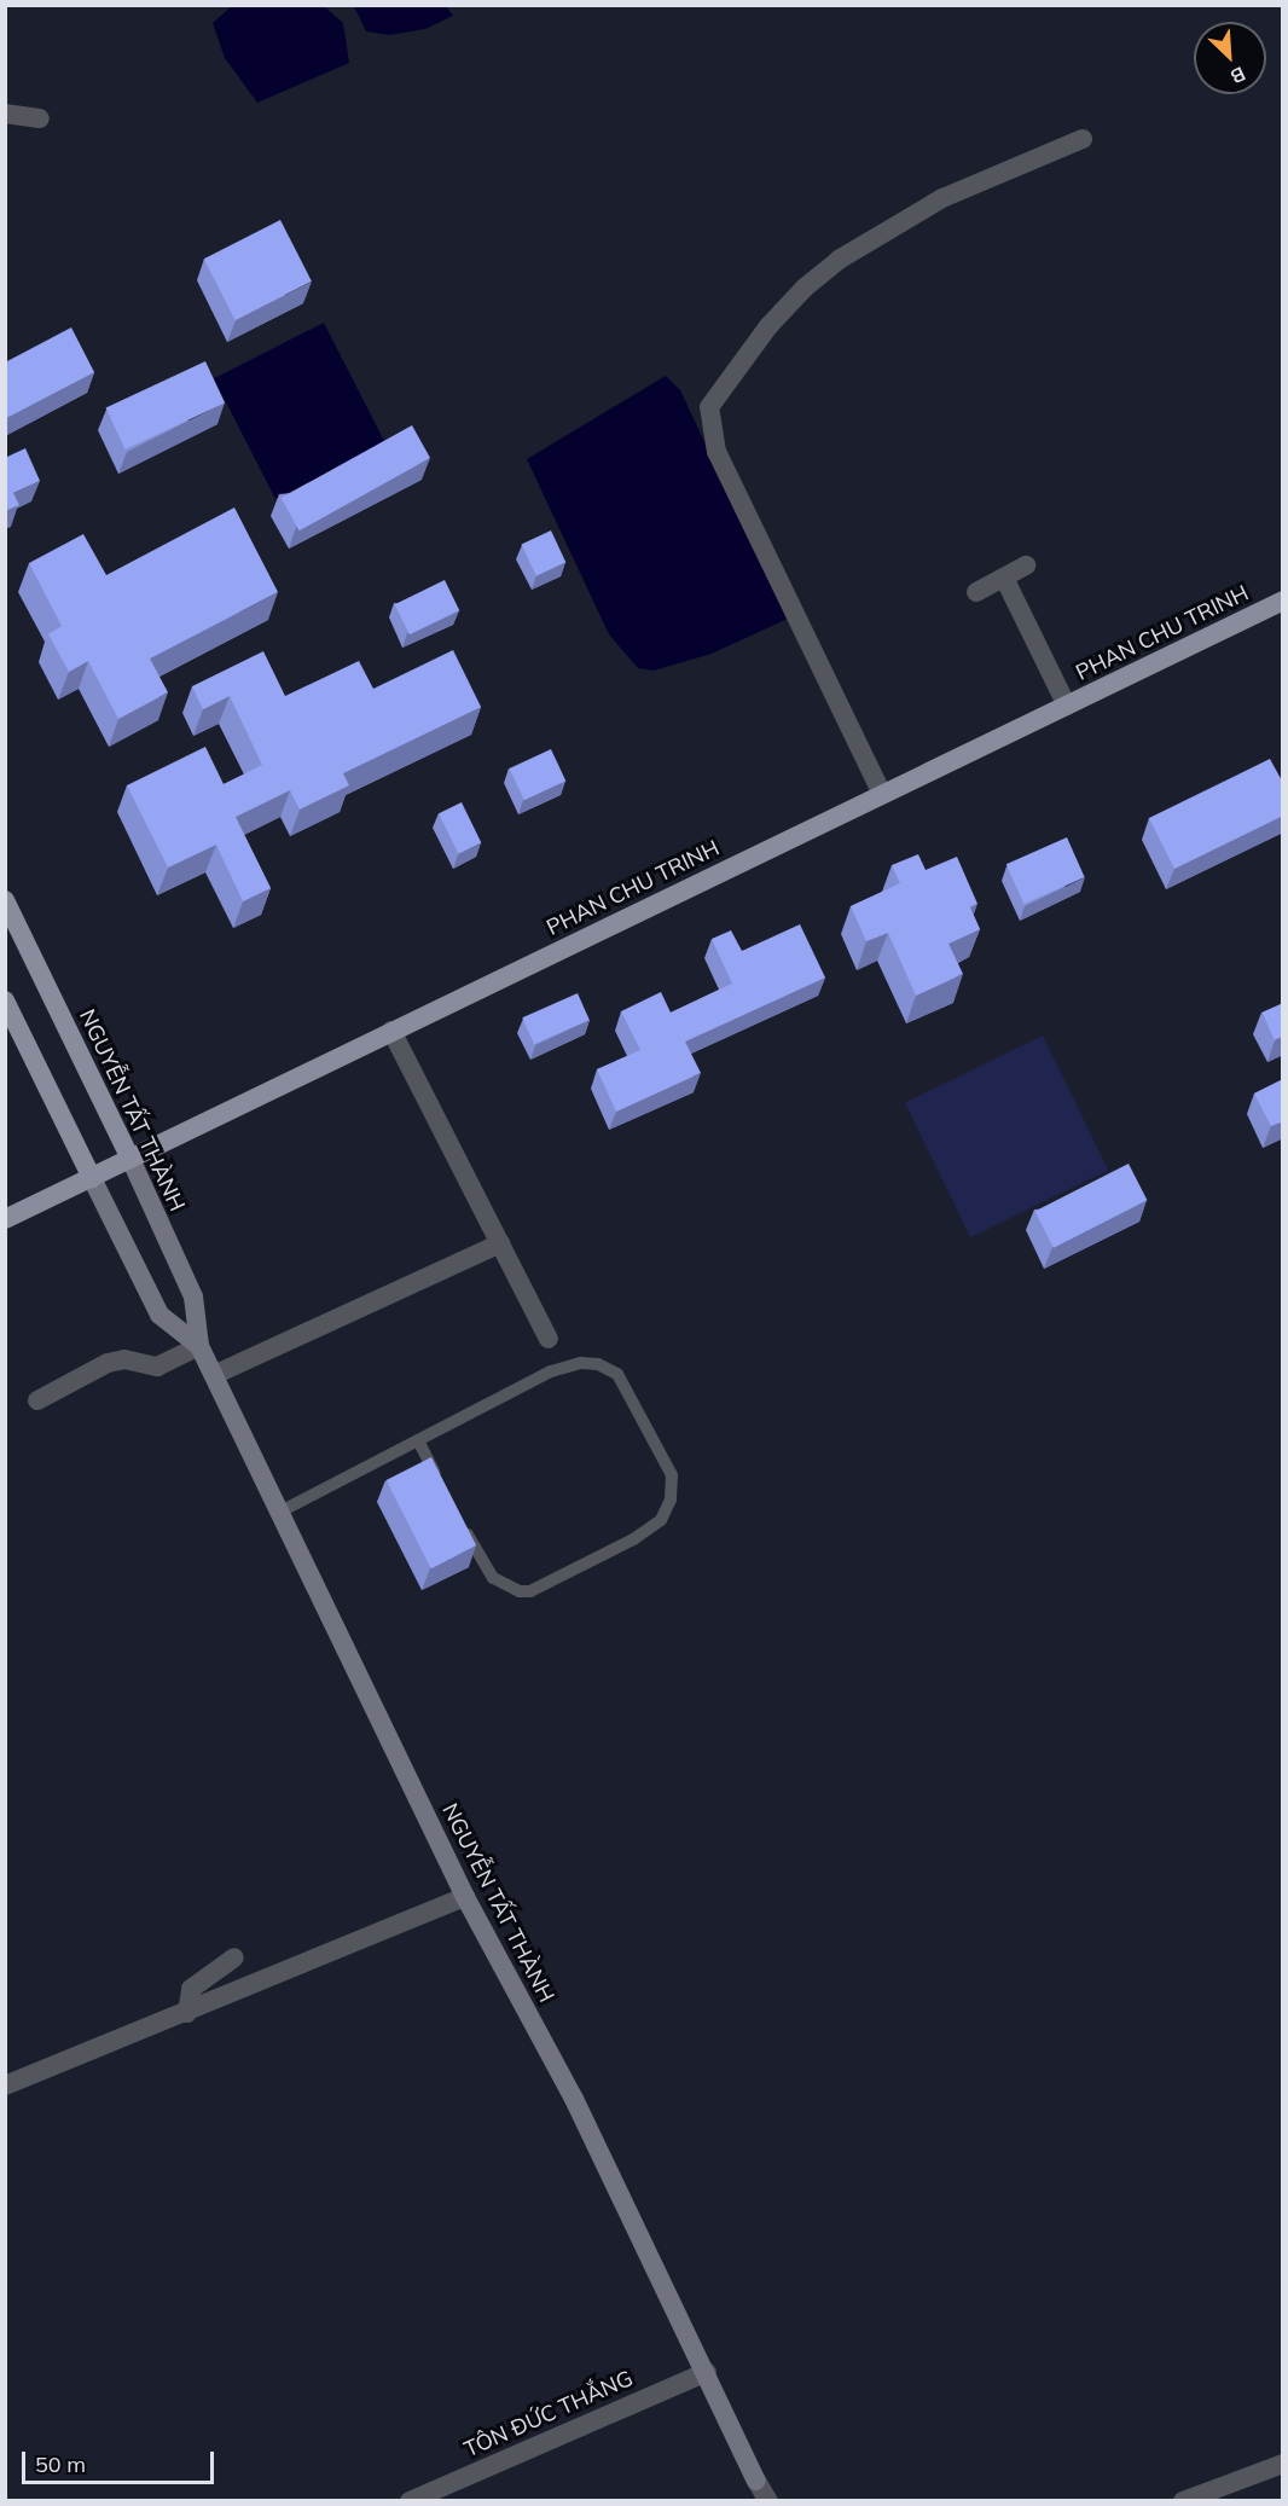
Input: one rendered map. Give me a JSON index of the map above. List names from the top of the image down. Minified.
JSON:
{"streets":{"main road":["PHAN CHU TRINH","NGUYỄN TẤT THÀNH"],"street":["TÔN ĐỨC THẮNG"]},"crossings":[["PHAN CHU TRINH","NGUYỄN TẤT THÀNH"],["NGUYỄN TẤT THÀNH","TÔN ĐỨC THẮNG"]],"scale_bar":"50 m","north":"bottom right"}
